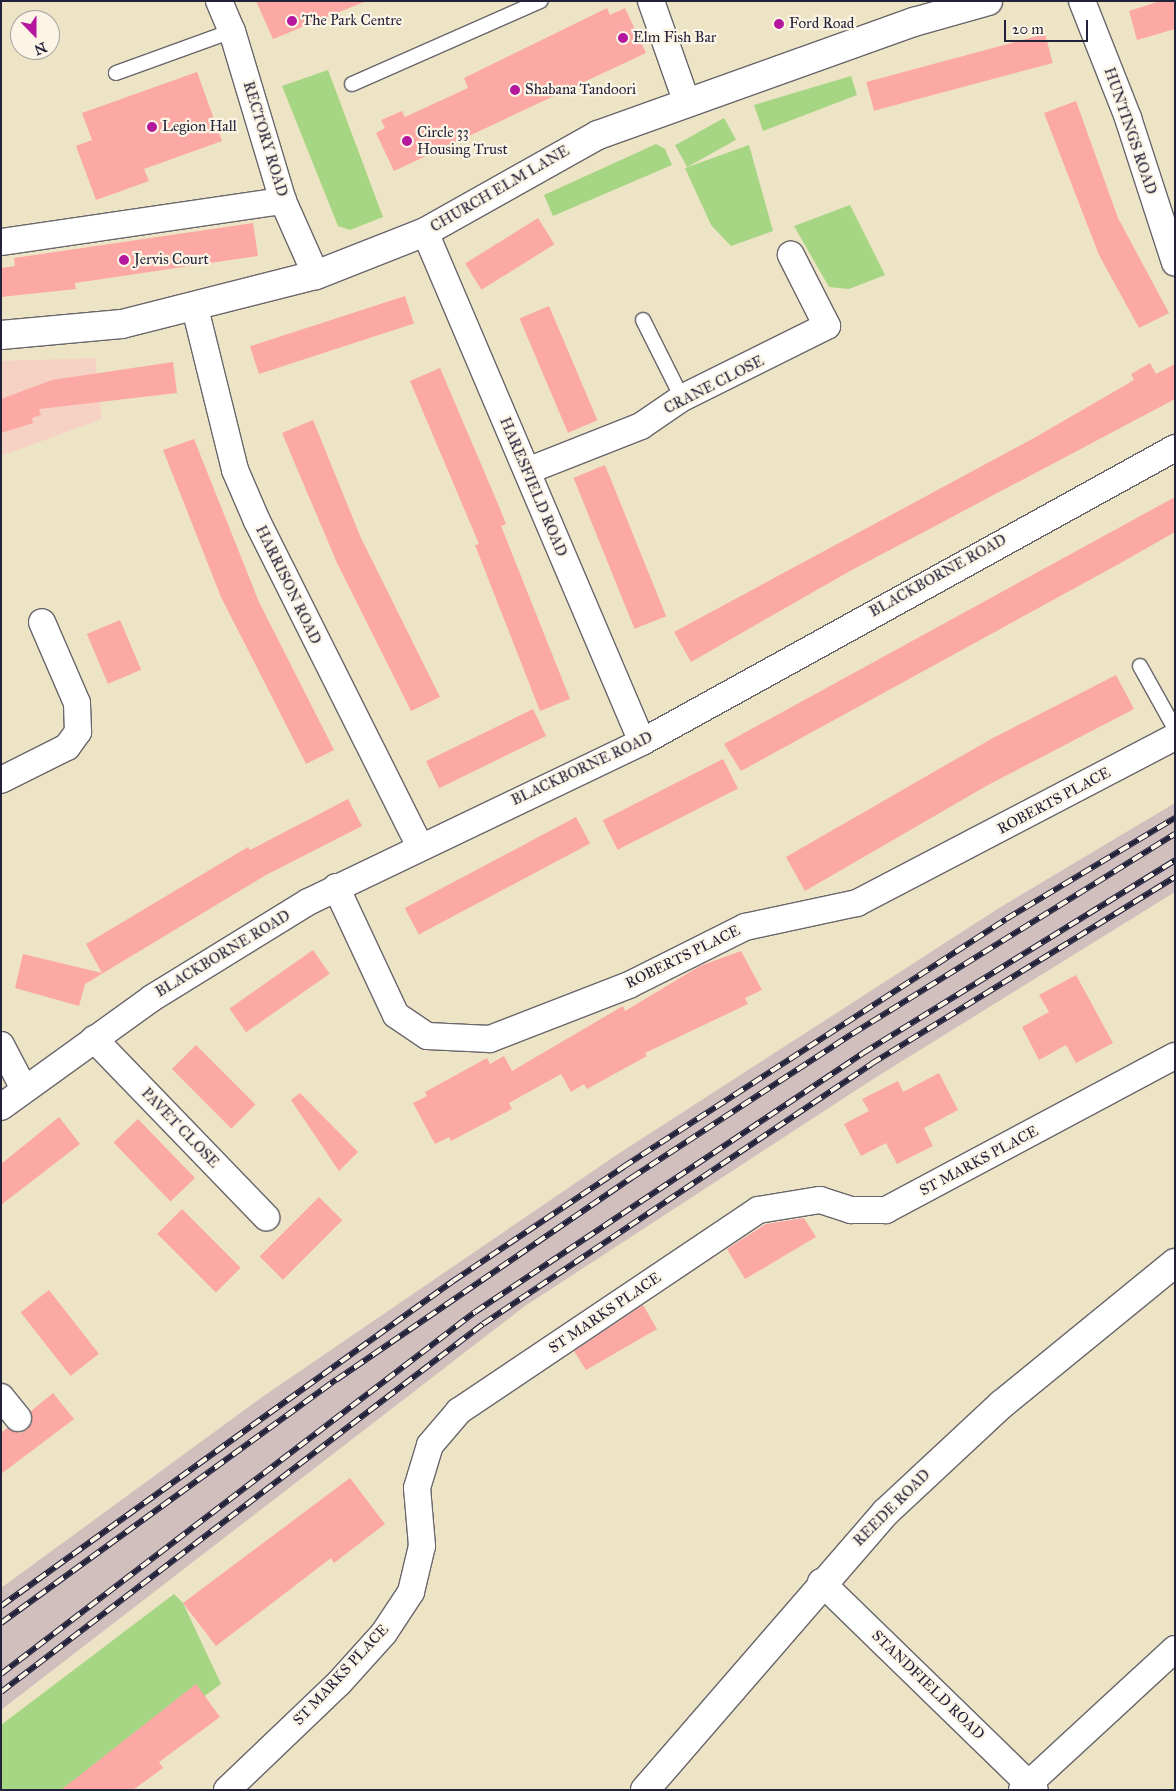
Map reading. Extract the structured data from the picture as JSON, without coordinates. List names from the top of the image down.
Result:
{
  "streets": {
    "street": [
      "HUNTINGS ROAD",
      "RECTORY ROAD",
      "CHURCH ELM LANE",
      "CRANE CLOSE",
      "HARESFIELD ROAD",
      "BLACKBORNE ROAD",
      "HARRISON ROAD",
      "ROBERTS PLACE",
      "PAVET CLOSE",
      "ST MARKS PLACE",
      "REEDE ROAD",
      "STANDFIELD ROAD"
    ]
  },
  "crossings": [
    ["RECTORY ROAD", "CHURCH ELM LANE"],
    ["CHURCH ELM LANE", "HARESFIELD ROAD"],
    ["CHURCH ELM LANE", "HARRISON ROAD"],
    ["CRANE CLOSE", "HARESFIELD ROAD"],
    ["HARESFIELD ROAD", "BLACKBORNE ROAD"],
    ["BLACKBORNE ROAD", "HARRISON ROAD"],
    ["BLACKBORNE ROAD", "ROBERTS PLACE"],
    ["BLACKBORNE ROAD", "PAVET CLOSE"],
    ["REEDE ROAD", "STANDFIELD ROAD"]
  ],
  "places": [
    "The Park Centre",
    "Ford Road",
    "Elm Fish Bar",
    "Shabana Tandoori",
    "Legion Hall",
    "Circle 33 Housing Trust",
    "Jervis Court"
  ],
  "scale_bar": "20 m",
  "north": "bottom"
}
